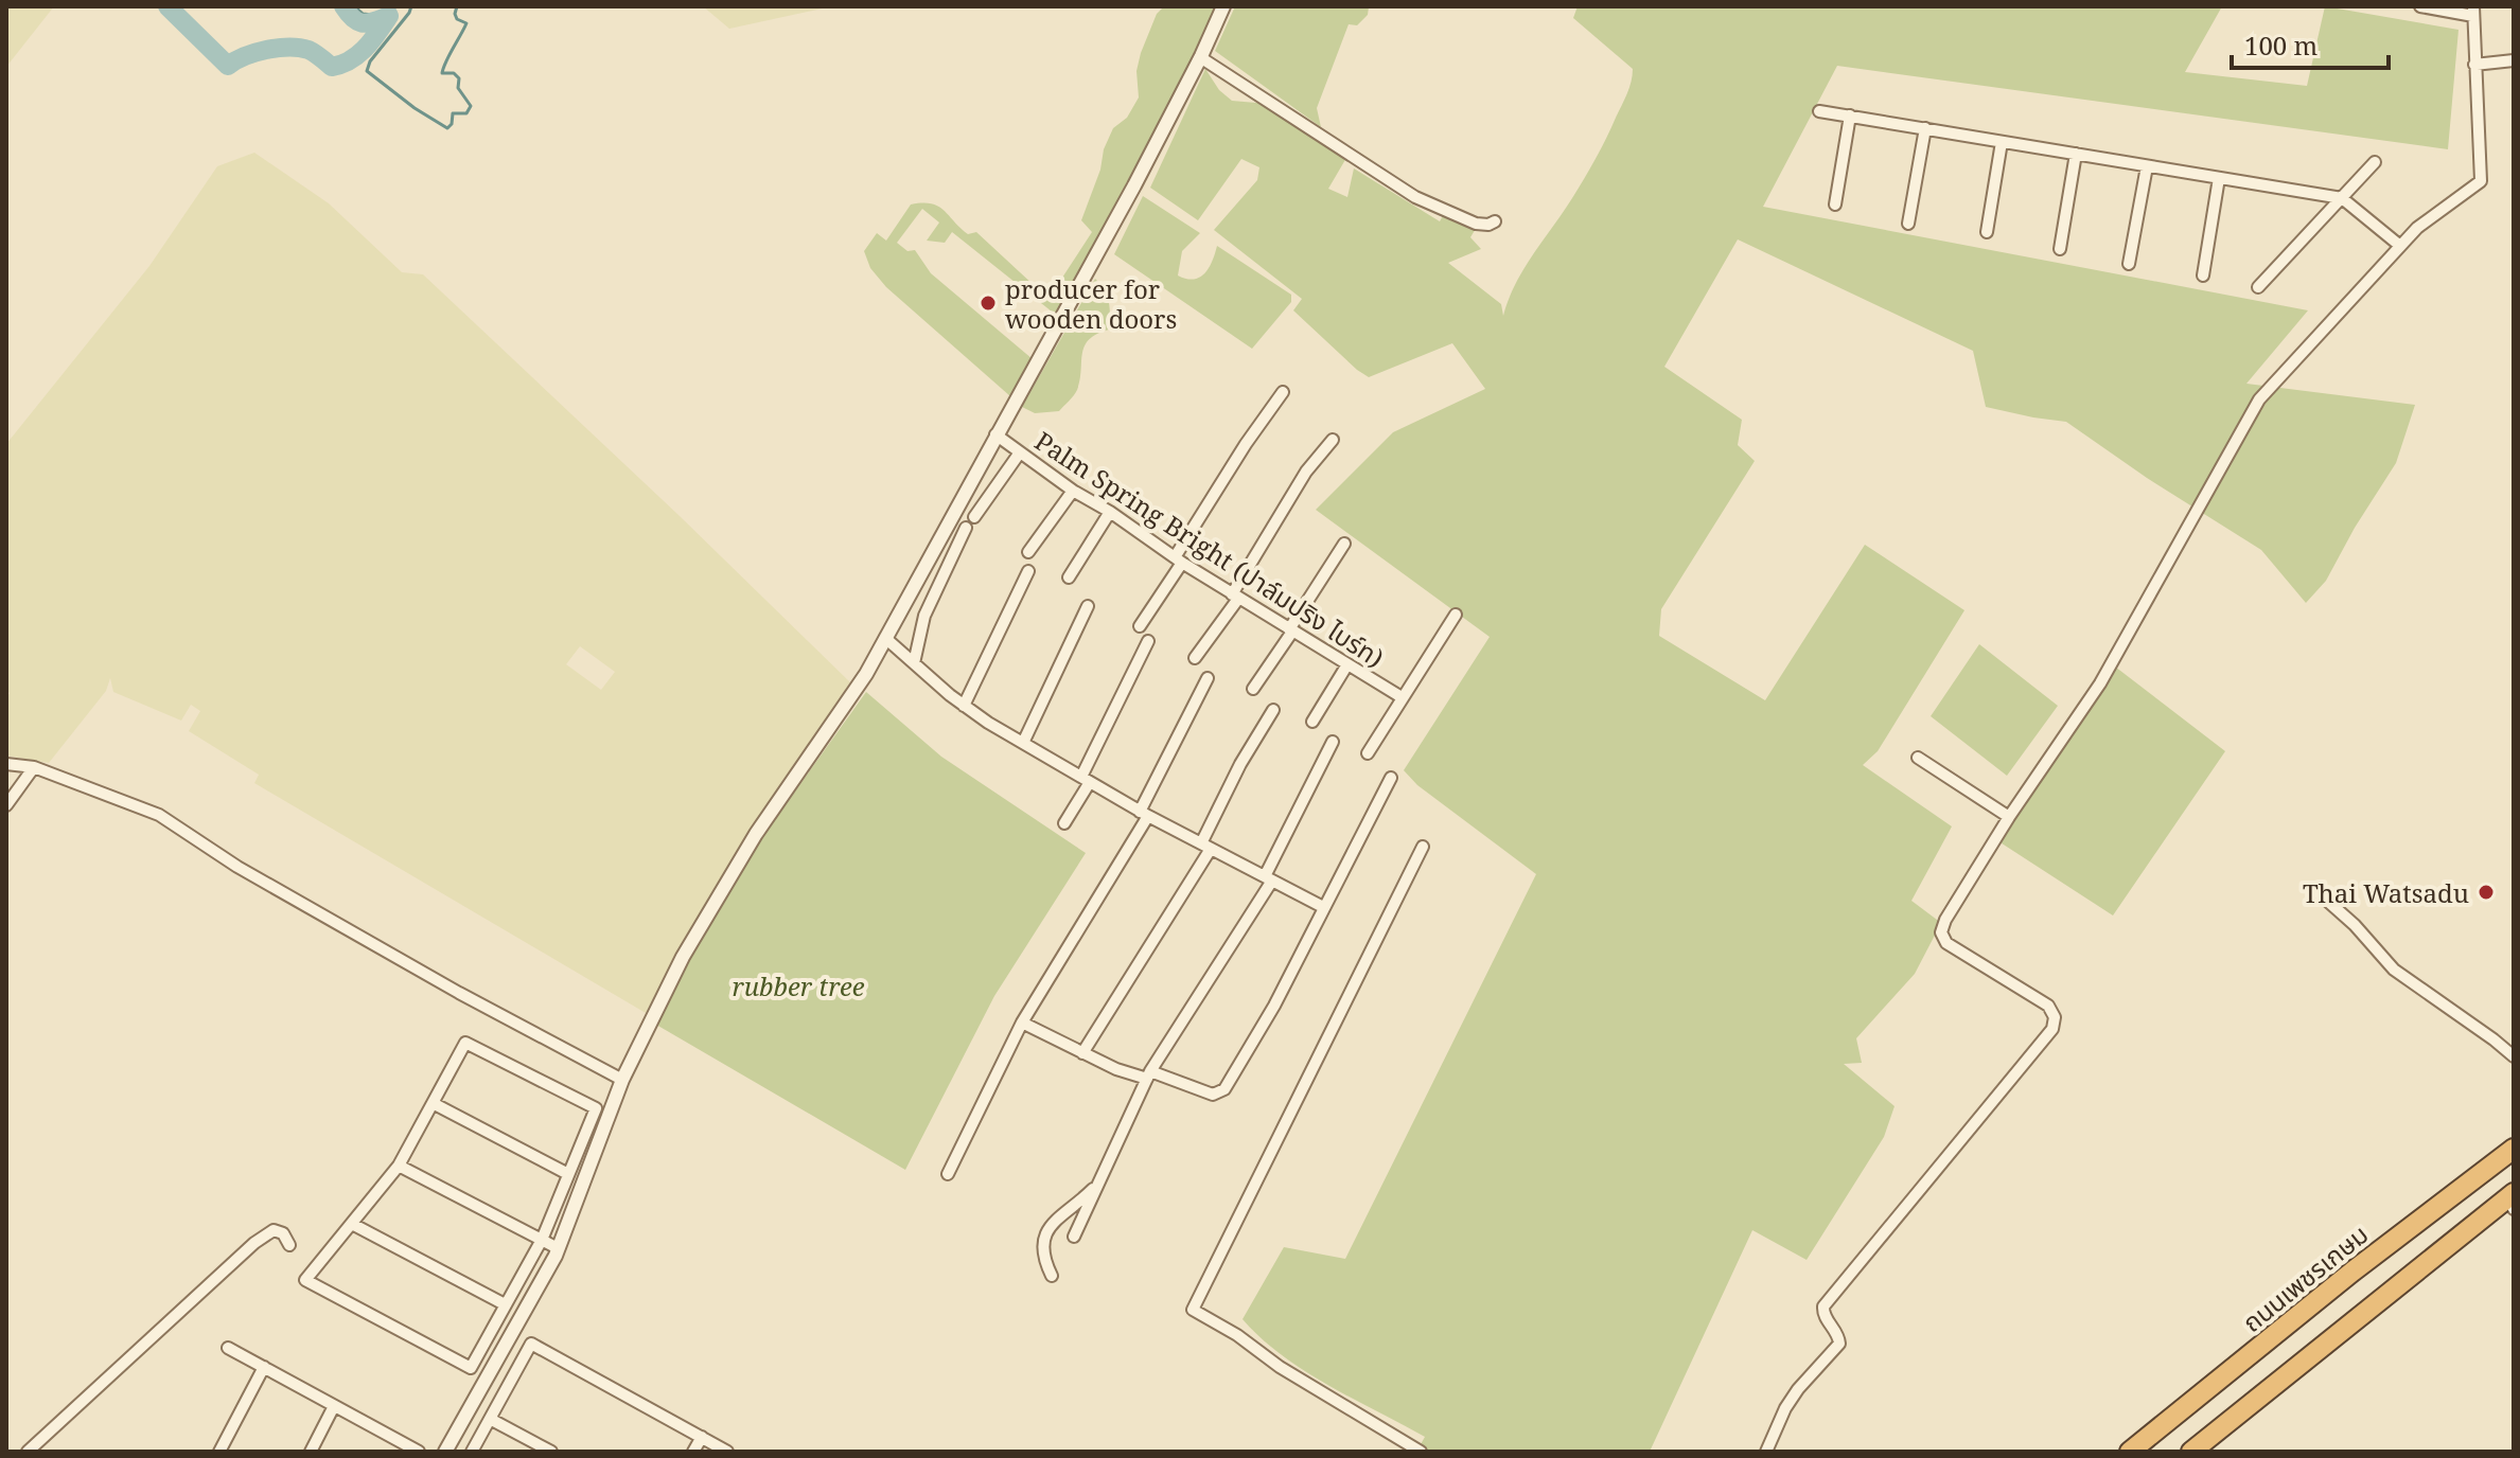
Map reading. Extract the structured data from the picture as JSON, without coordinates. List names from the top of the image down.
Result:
{
  "streets": {
    "highway": ["ถนนเพชรเกษม"],
    "street": ["Palm Spring Bright (ปาล์มปริง ไบร์ท)"]
  },
  "parks": ["rubber tree"],
  "places": ["producer for wooden doors", "Thai Watsadu"],
  "scale_bar": "100 m"
}
